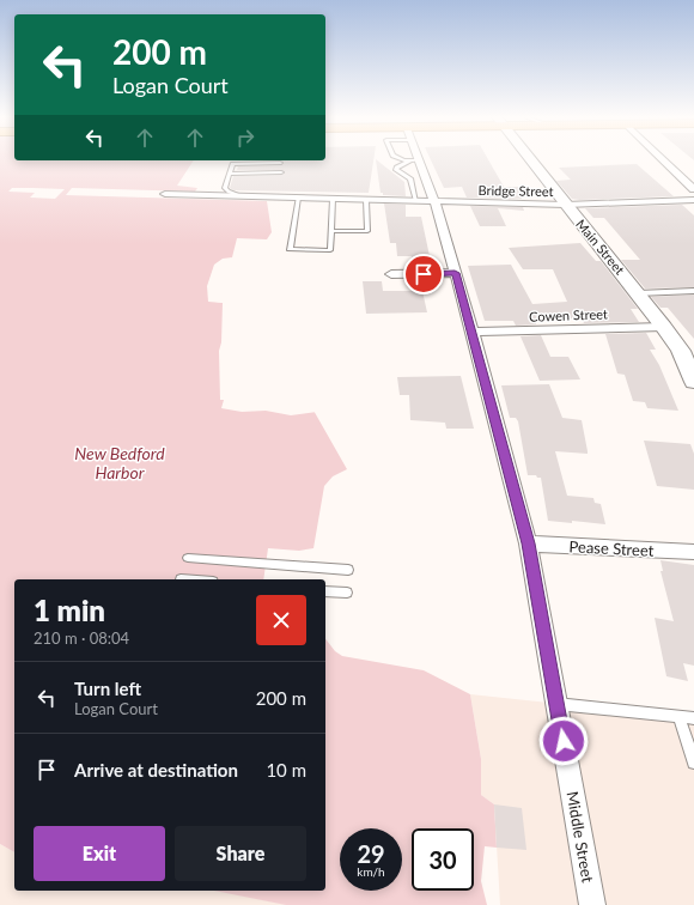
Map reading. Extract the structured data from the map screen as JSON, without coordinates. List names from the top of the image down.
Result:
{
  "streets": {
    "main road": ["Main Street"],
    "street": [
      "Bridge Street",
      "Cowen Street",
      "Pease Street",
      "Middle Street"
    ]
  },
  "crossings": [
    ["Bridge Street", "Main Street"],
    ["Bridge Street", "Middle Street"],
    ["Main Street", "Cowen Street"],
    ["Cowen Street", "Middle Street"],
    ["Pease Street", "Middle Street"]
  ],
  "water": ["New Bedford Harbor"],
  "page": {
    "turn": ["200 m", "Logan Court"],
    "heading": ["1 min", "210 m · 08:04"],
    "list": [
      {
        "name": "Turn left",
        "note": "Logan Court",
        "value": "200 m"
      },
      {
        "name": "Arrive at destination",
        "value": "10 m"
      }
    ],
    "buttons": ["Exit", "Share"],
    "speed": "29 km/h",
    "limit": "30"
  }
}
